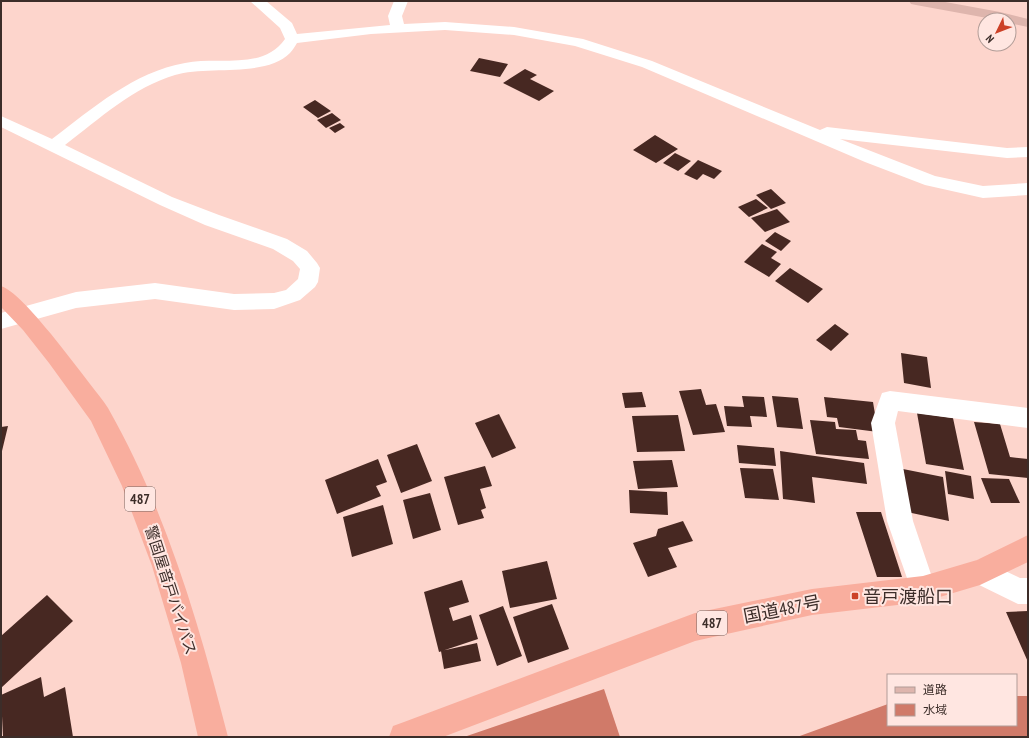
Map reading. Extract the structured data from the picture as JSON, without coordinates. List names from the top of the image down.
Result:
{
  "streets": {
    "highway": ["487", "警固屋音戸バイパス", "国道487号"]
  },
  "places": {
    "transit": ["音戸渡船口"]
  },
  "legend": ["道路", "水域"],
  "north": "bottom left"
}
